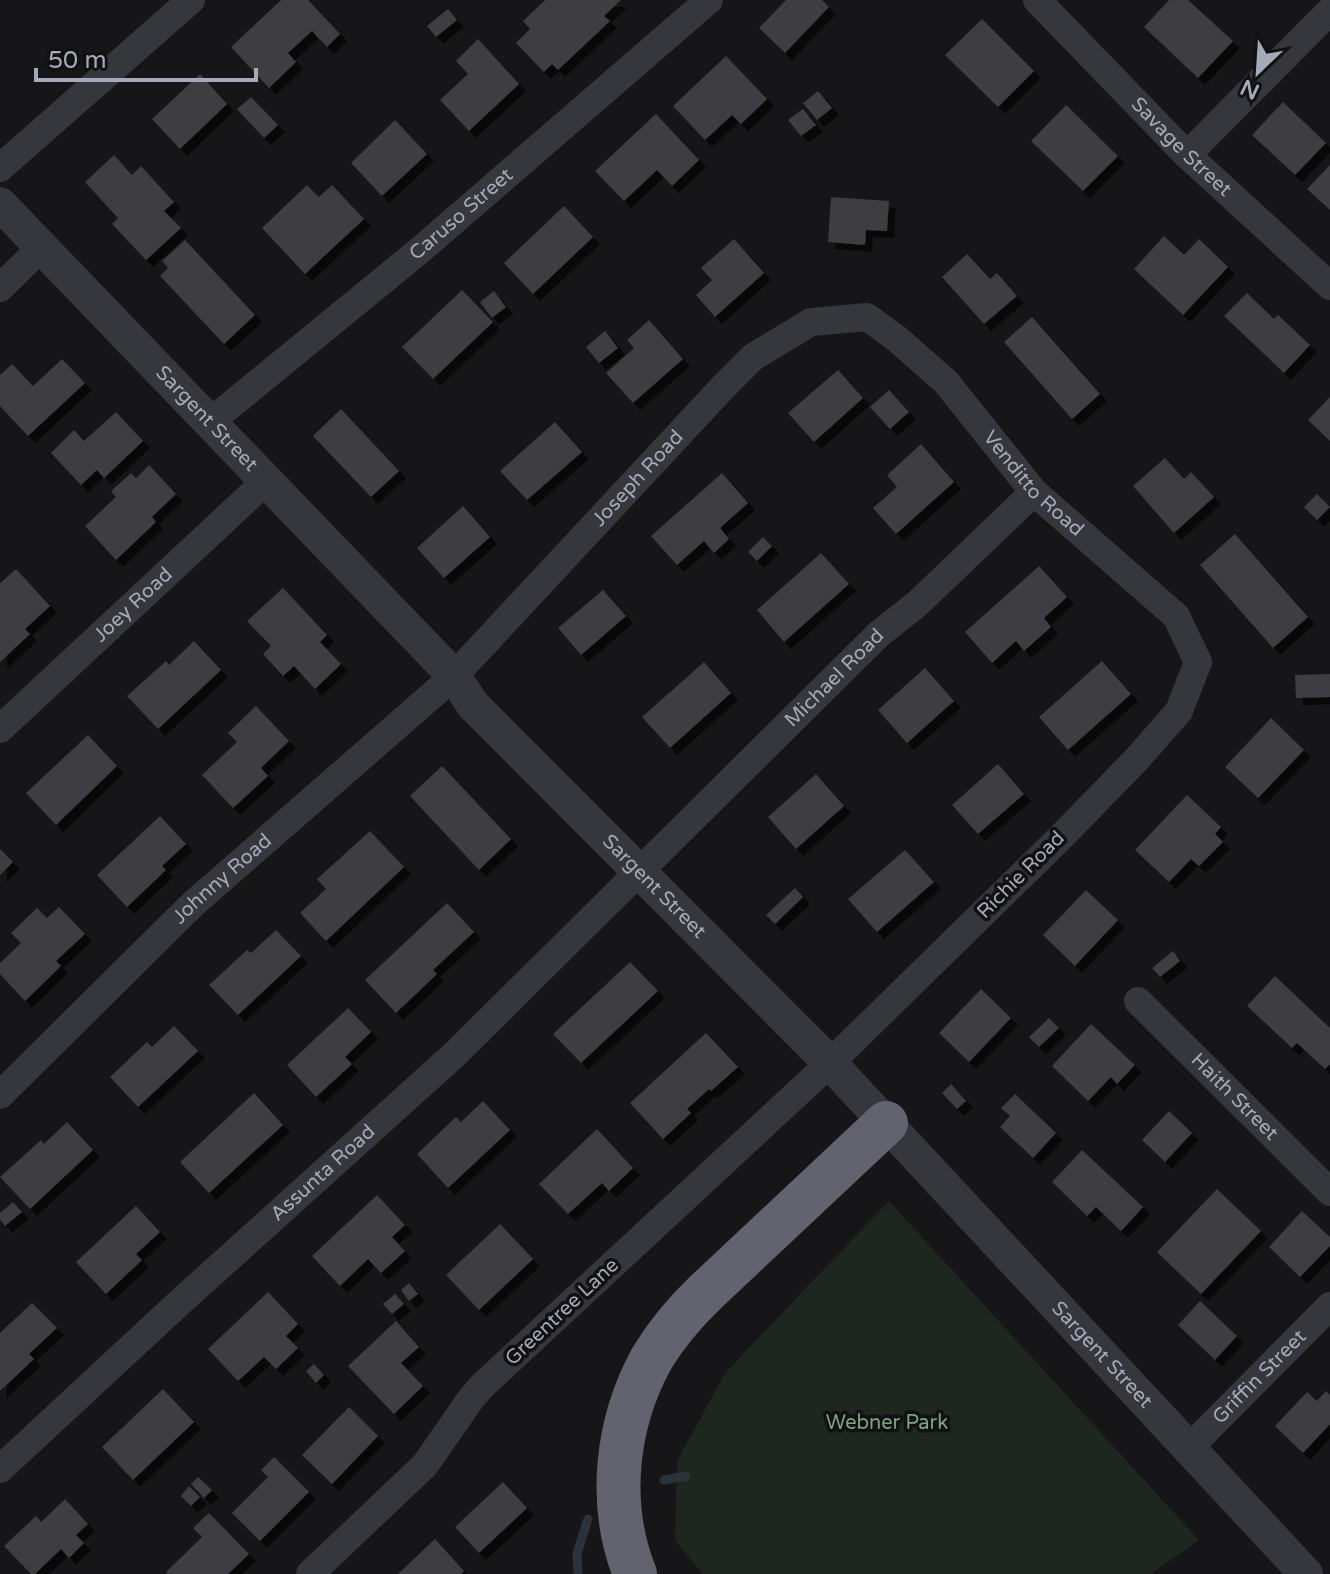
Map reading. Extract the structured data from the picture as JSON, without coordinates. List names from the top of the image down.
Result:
{
  "streets": {
    "street": [
      "Savage Street",
      "Caruso Street",
      "Sargent Street",
      "Joseph Road",
      "Venditto Road",
      "Joey Road",
      "Michael Road",
      "Richie Road",
      "Johnny Road",
      "Haith Street",
      "Assunta Road",
      "Greentree Lane",
      "Griffin Street"
    ]
  },
  "crossings": [
    ["Caruso Street", "Sargent Street"],
    ["Sargent Street", "Joseph Road"],
    ["Sargent Street", "Joey Road"],
    ["Sargent Street", "Michael Road"],
    ["Sargent Street", "Richie Road"],
    ["Sargent Street", "Johnny Road"],
    ["Sargent Street", "Assunta Road"],
    ["Sargent Street", "Greentree Lane"],
    ["Sargent Street", "Griffin Street"],
    ["Joseph Road", "Venditto Road"],
    ["Joseph Road", "Johnny Road"],
    ["Venditto Road", "Michael Road"],
    ["Venditto Road", "Richie Road"],
    ["Michael Road", "Assunta Road"],
    ["Richie Road", "Greentree Lane"]
  ],
  "parks": ["Webner Park"],
  "scale_bar": "50 m",
  "north": "bottom left"
}
